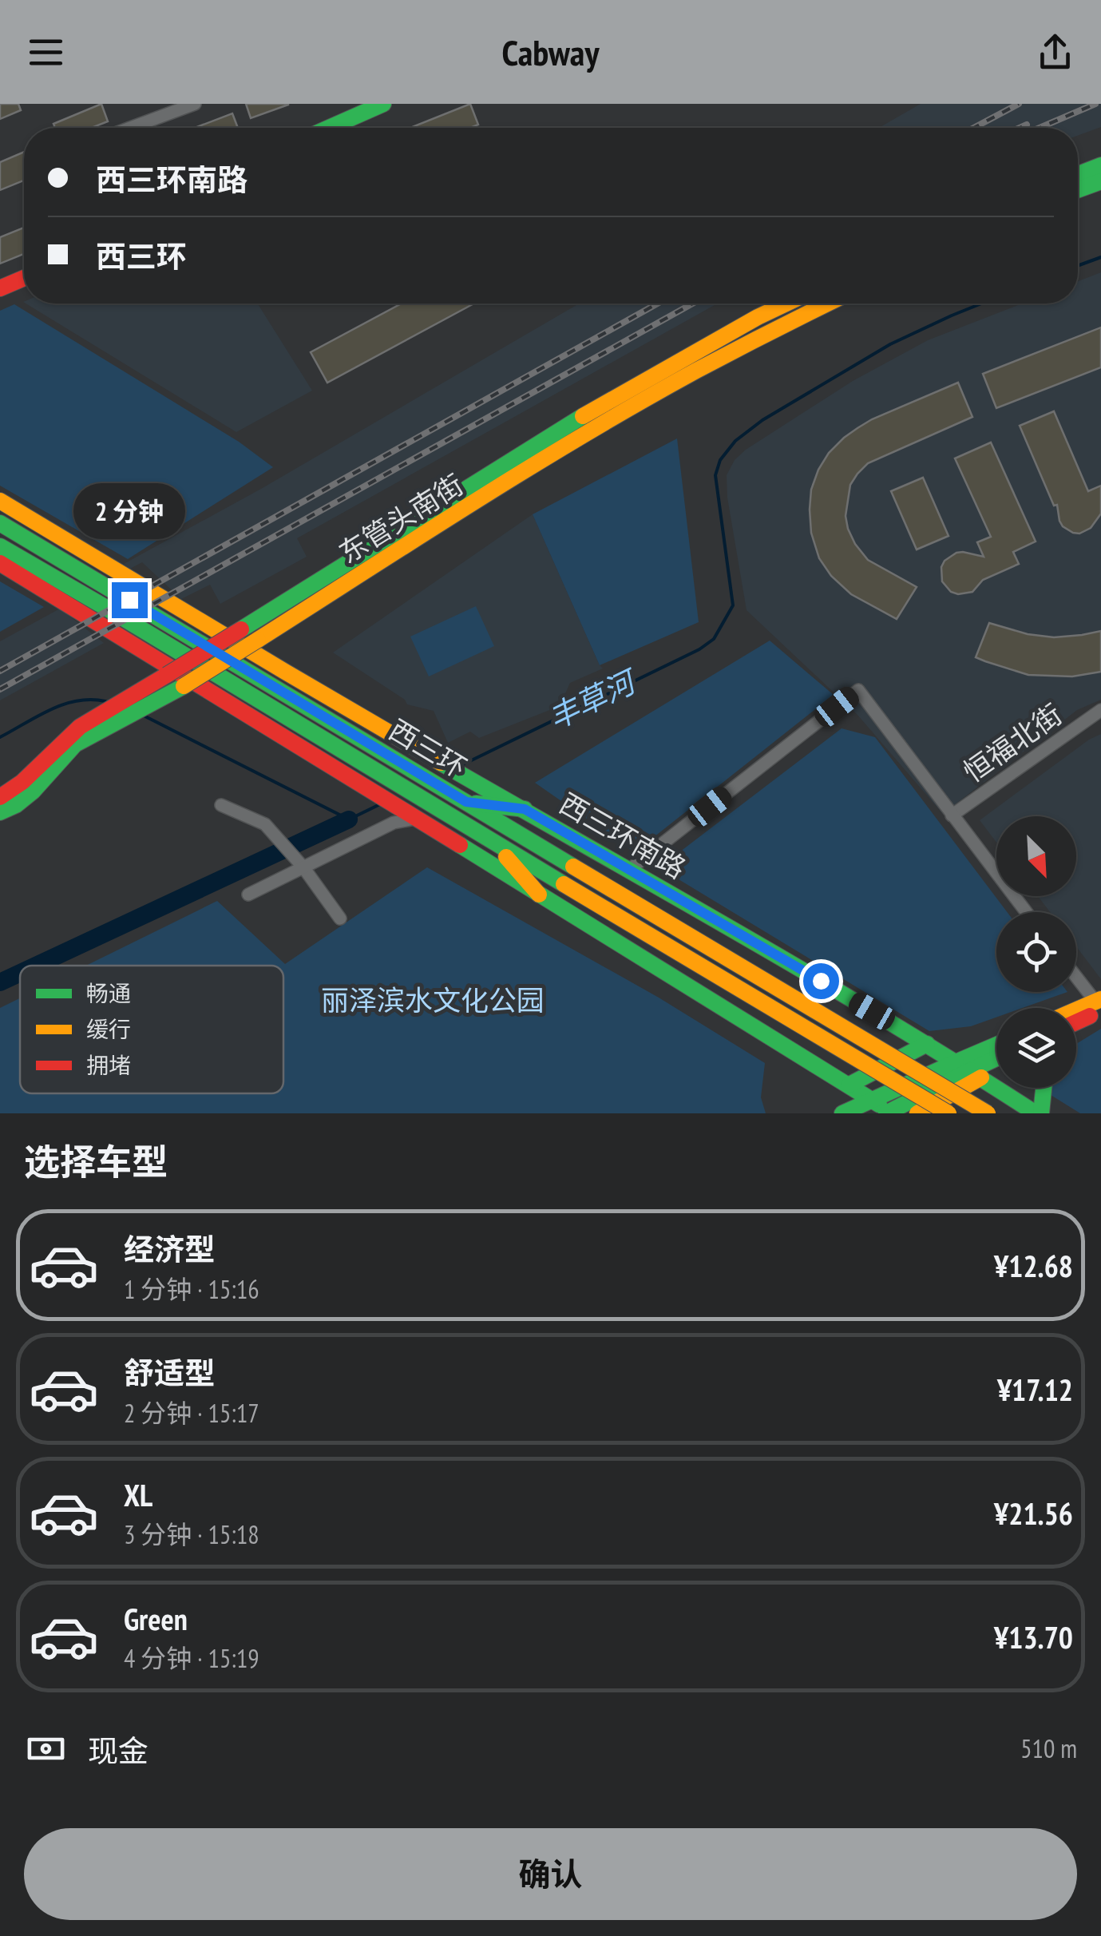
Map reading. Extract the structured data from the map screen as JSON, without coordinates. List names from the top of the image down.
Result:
{
  "streets": {
    "main road": ["东管头南街", "西三环", "西三环南路"],
    "street": ["恒福北街"]
  },
  "water": ["丰草河"],
  "parks": ["丽泽滨水文化公园"],
  "legend": ["畅通", "缓行", "拥堵"],
  "north": "bottom right",
  "page": {
    "header": "Cabway",
    "banner": ["西三环南路", "西三环"],
    "bubble": "2 分钟",
    "heading": "选择车型",
    "list": [
      {
        "name": "经济型",
        "note": "1 分钟 · 15:16",
        "value": "¥12.68"
      },
      {
        "name": "舒适型",
        "note": "2 分钟 · 15:17",
        "value": "¥17.12"
      },
      {
        "name": "XL",
        "note": "3 分钟 · 15:18",
        "value": "¥21.56"
      },
      {
        "name": "Green",
        "note": "4 分钟 · 15:19",
        "value": "¥13.70"
      }
    ],
    "pay": ["现金", "510 m"],
    "buttons": "确认"
  }
}
